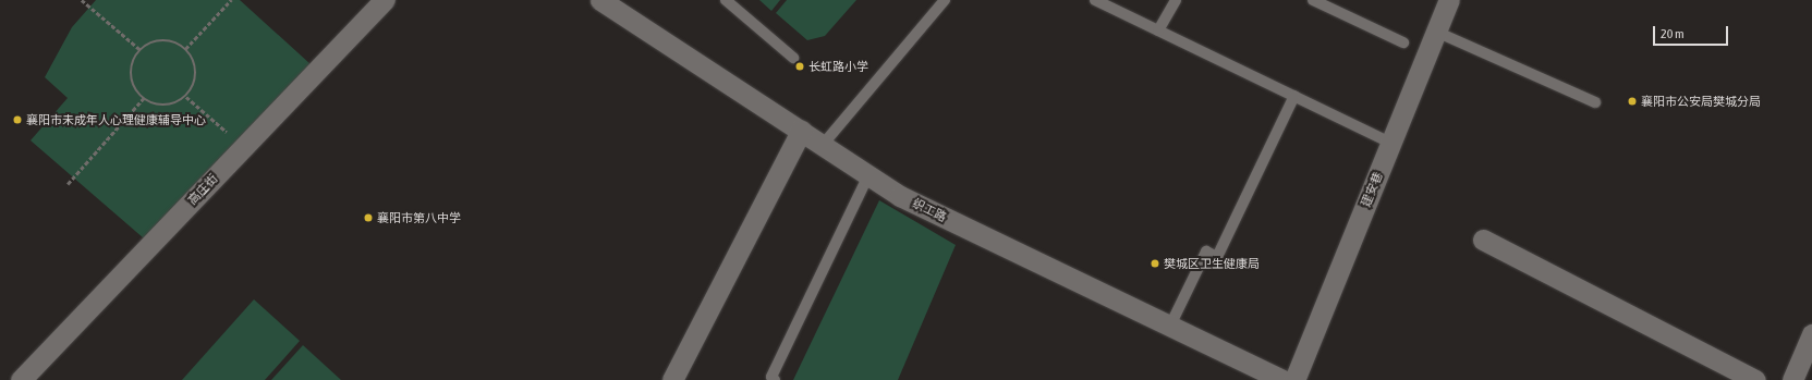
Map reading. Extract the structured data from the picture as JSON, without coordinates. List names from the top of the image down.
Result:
{
  "streets": {
    "street": ["高庄街", "建安巷", "织工路"]
  },
  "places": [
    "长虹路小学",
    "襄阳市公安局樊城分局",
    "襄阳市未成年人心理健康辅导中心",
    "襄阳市第八中学",
    "樊城区卫生健康局"
  ],
  "scale_bar": "20 m"
}
